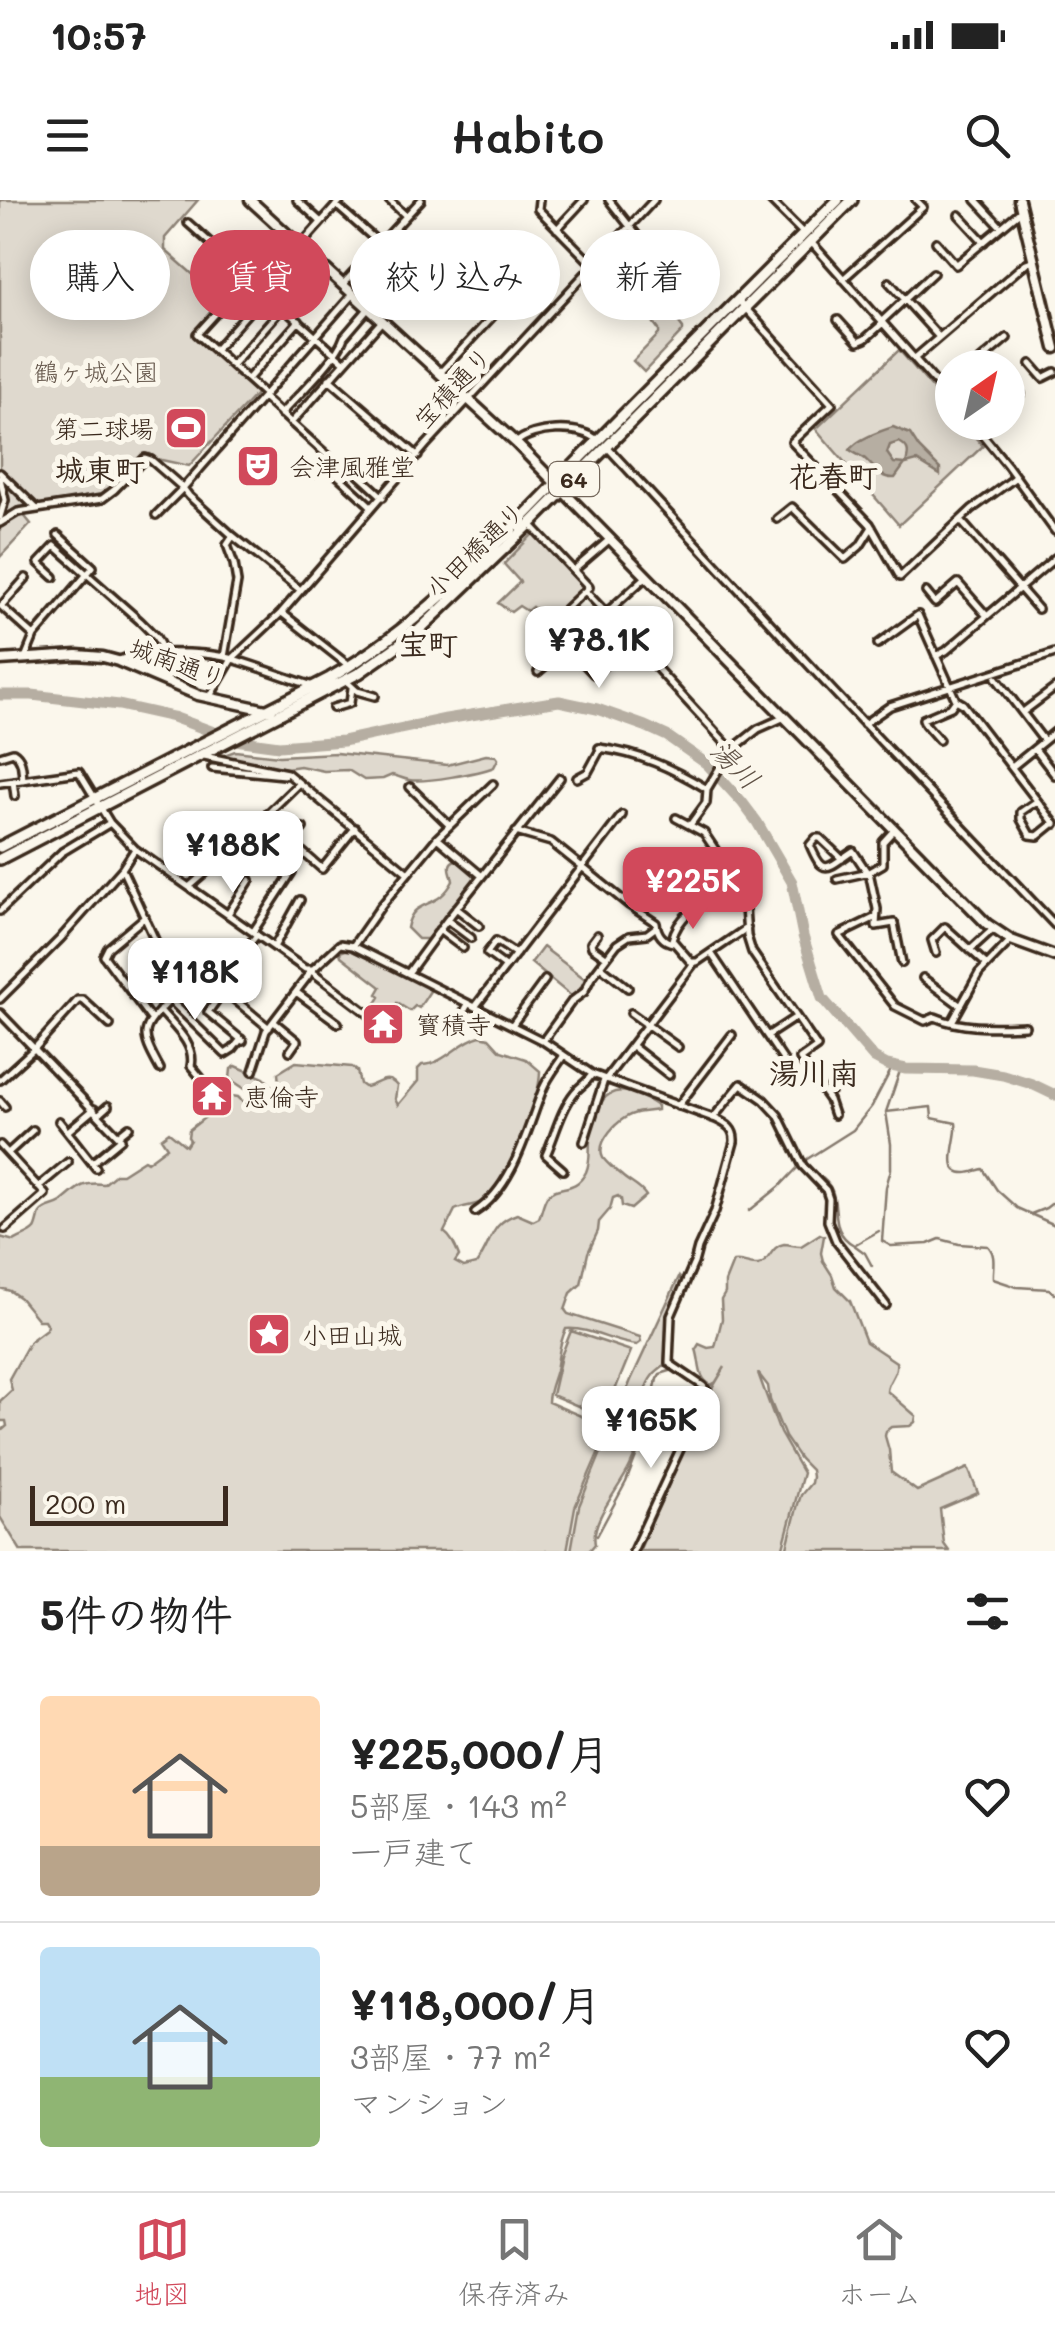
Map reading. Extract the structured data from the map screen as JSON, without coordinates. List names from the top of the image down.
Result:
{
  "streets": {
    "main road": ["64", "小田橋通り"],
    "street": ["宝積通り", "城南通り"]
  },
  "crossings": [
    ["宝積通り", "城南通り"],
    ["小田橋通り", "城南通り"]
  ],
  "districts": [
    "城東町",
    "花春町",
    "宝町",
    "湯川南"
  ],
  "water": ["湯川"],
  "parks": ["鶴ヶ城公園"],
  "places": {
    "sports": ["第二球場"],
    "theatre": ["会津風雅堂"],
    "temple": ["寳積寺", "恵倫寺"],
    "place": ["小田山城"]
  },
  "scale_bar": "200 m",
  "north": "top right",
  "page": {
    "status": "10:57",
    "header": "Habito",
    "chip": [
      "購入",
      "賃貸",
      "絞り込み",
      "新着"
    ],
    "price": [
      "¥78.1K",
      "¥188K",
      "¥225K",
      "¥118K",
      "¥165K"
    ],
    "scale": "200 m",
    "heading": "5件の物件",
    "list": [
      {
        "name": "¥225,000/月",
        "note": "5部屋 · 143 m² · 一戸建て"
      },
      {
        "name": "¥118,000/月",
        "note": "3部屋 · 77 m² · マンション"
      }
    ],
    "tabs": ["地図", "保存済み", "ホーム"]
  }
}
